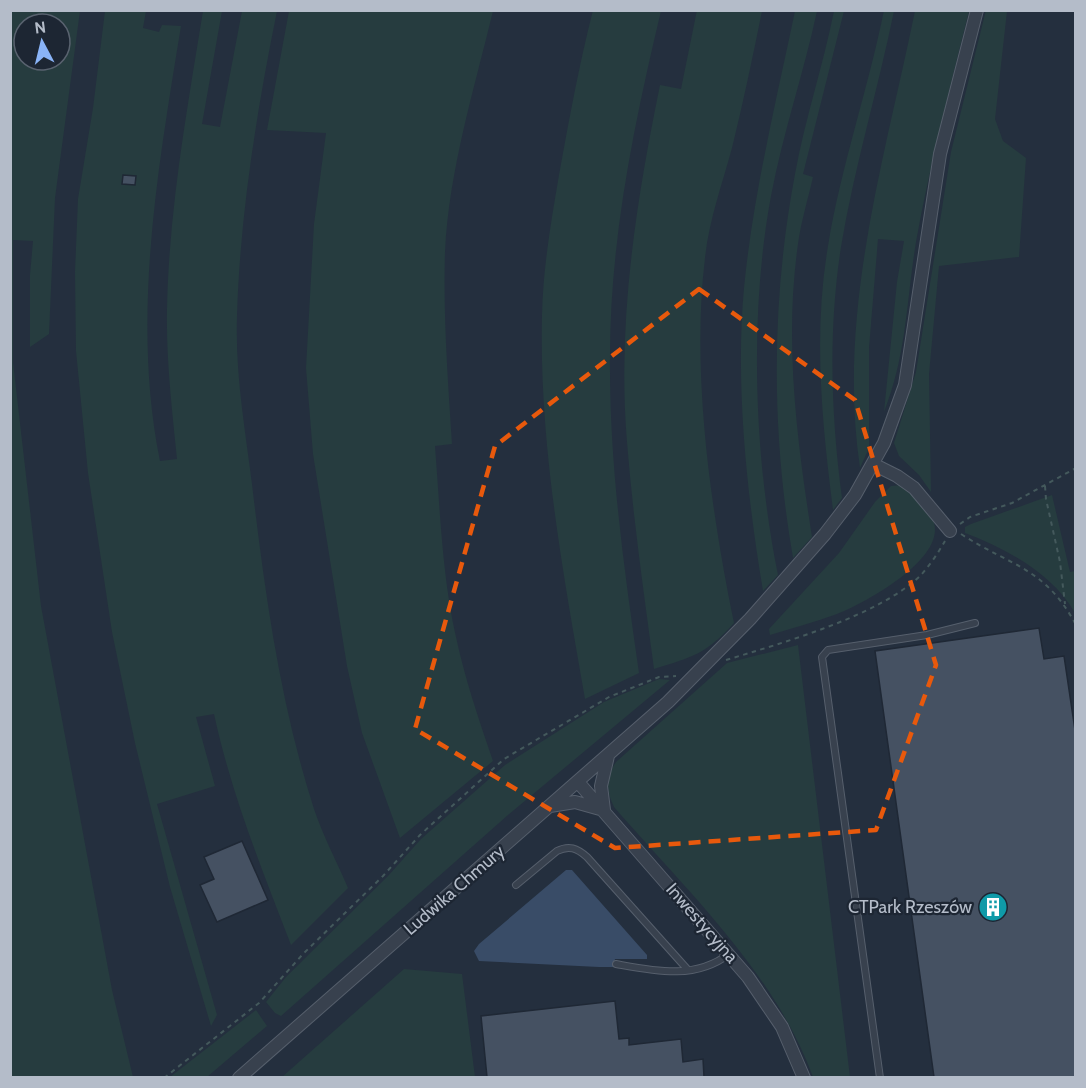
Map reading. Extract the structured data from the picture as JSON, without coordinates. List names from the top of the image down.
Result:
{
  "streets": {
    "street": ["Ludwika Chmury", "Inwestycyjna"]
  },
  "crossings": [
    ["Ludwika Chmury", "Inwestycyjna"]
  ],
  "places": {
    "building": ["CTPark Rzeszów"]
  },
  "north": "top"
}
